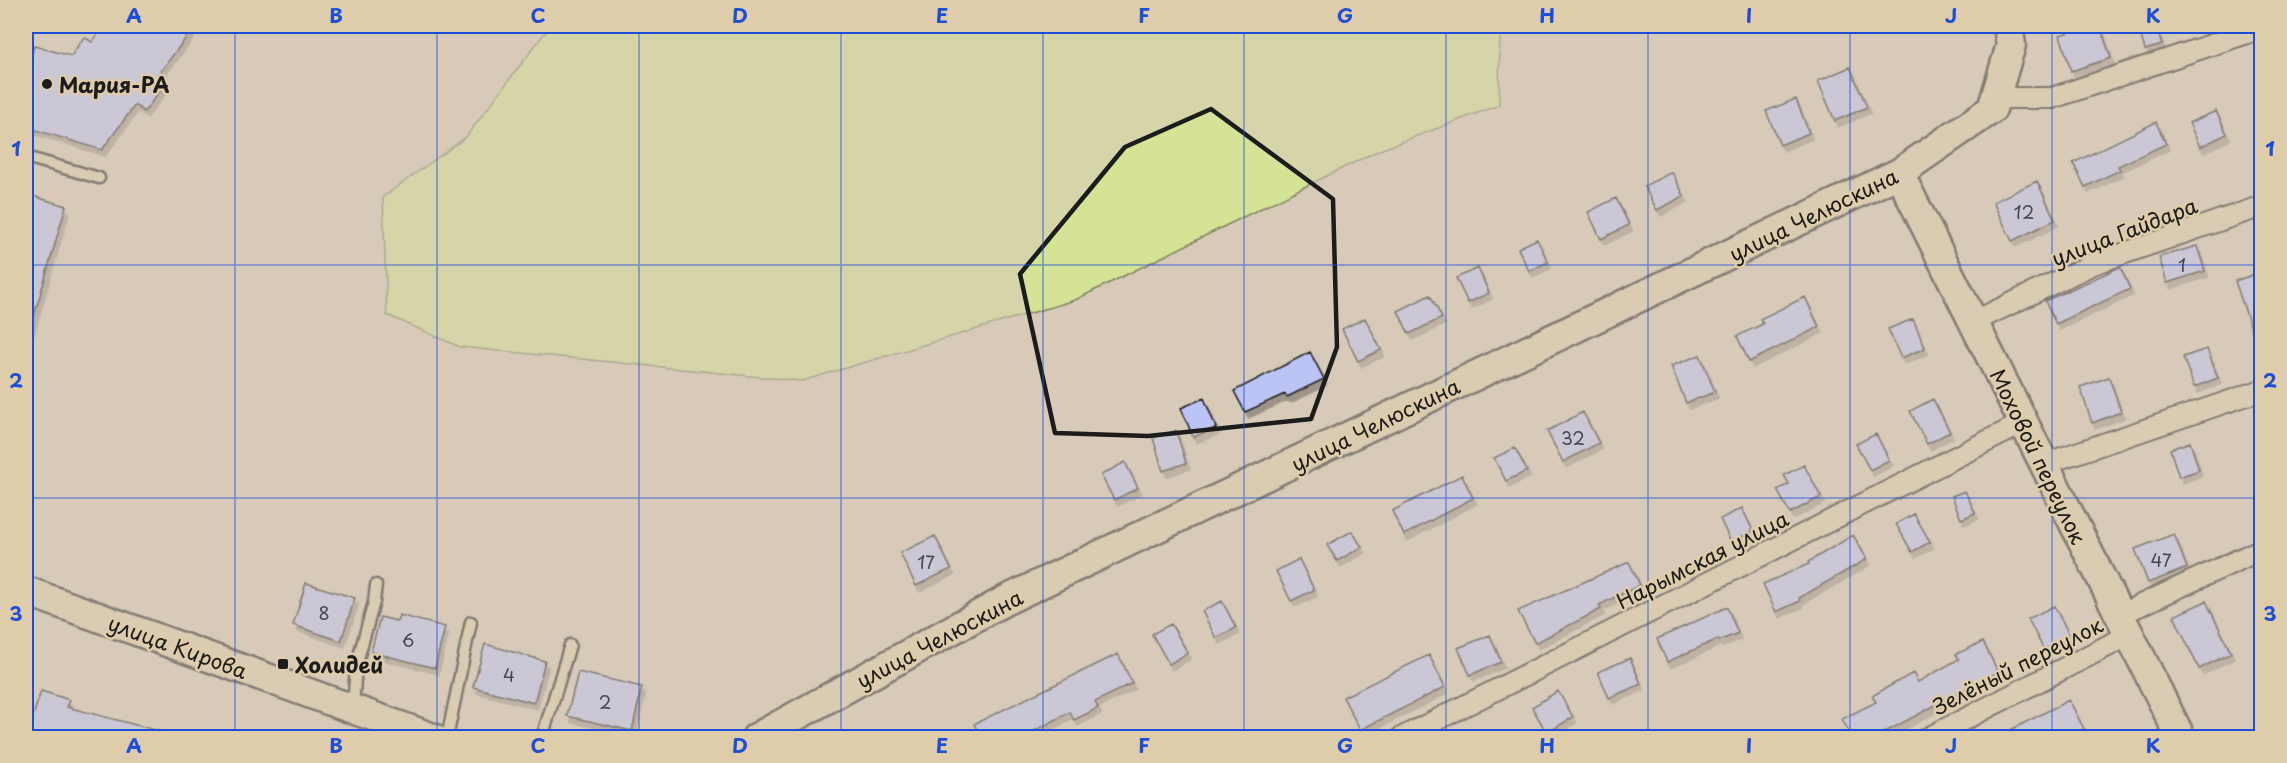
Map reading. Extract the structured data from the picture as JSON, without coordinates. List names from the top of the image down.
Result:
{
  "streets": {
    "street": [
      "улица Челюскина",
      "улица Гайдара",
      "Моховой переулок",
      "Нарымская улица",
      "улица Кирова",
      "Зелёный переулок"
    ]
  },
  "crossings": [
    ["улица Челюскина", "Моховой переулок"],
    ["улица Гайдара", "Моховой переулок"],
    ["Моховой переулок", "Нарымская улица"],
    ["Моховой переулок", "Зелёный переулок"]
  ],
  "places": {
    "other": ["Мария-РА"],
    "transit": ["Холидей"]
  },
  "house_numbers": [
    "12",
    "1",
    "32",
    "47",
    "17",
    "8",
    "6",
    "4",
    "2"
  ],
  "grid": {
    "columns": [
      "A",
      "B",
      "C",
      "D",
      "E",
      "F",
      "G",
      "H",
      "I",
      "J",
      "K"
    ],
    "rows": ["1", "2", "3"]
  }
}
